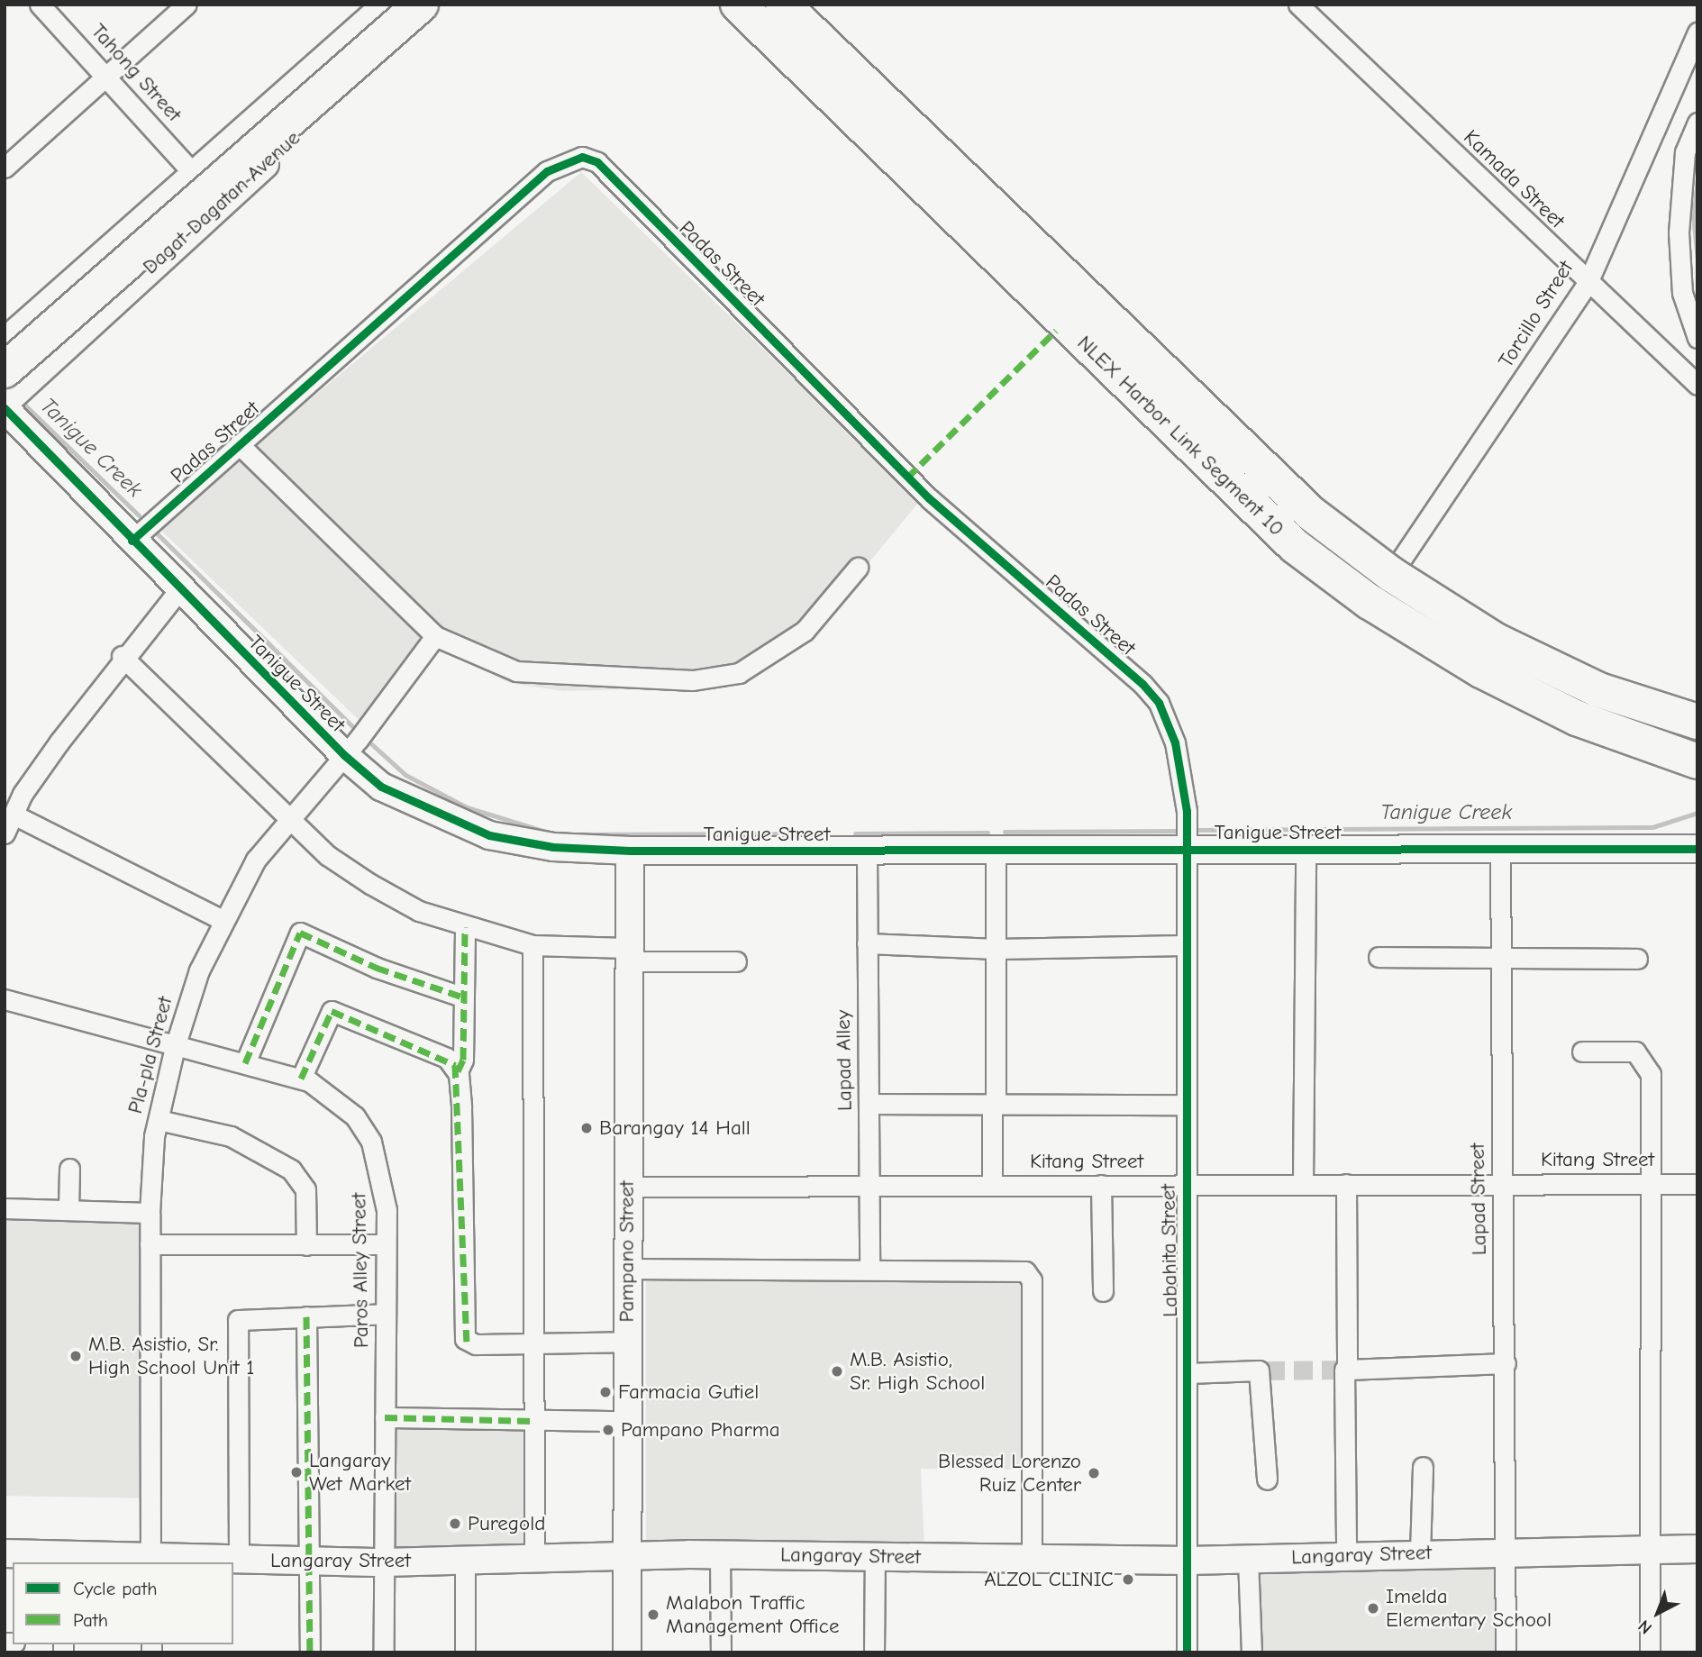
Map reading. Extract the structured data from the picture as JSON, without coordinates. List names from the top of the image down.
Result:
{
  "streets": {
    "highway": ["NLEX Harbor Link Segment 10"],
    "street": [
      "Tahong Street",
      "Kamada Street",
      "Dagat-Dagatan Avenue",
      "Padas Street",
      "Torcillo Street",
      "Tanigue Street",
      "Pla-pla Street",
      "Lapad Alley",
      "Kitang Street",
      "Lapad Street",
      "Labahita Street",
      "Pampano Street",
      "Paros Alley Street",
      "Langaray Street"
    ]
  },
  "crossings": [
    ["Tahong Street", "Dagat-Dagatan Avenue"],
    ["Kamada Street", "Torcillo Street"],
    ["Padas Street", "Tanigue Street"],
    ["Padas Street", "Labahita Street"],
    ["Tanigue Street", "Pla-pla Street"],
    ["Tanigue Street", "Lapad Alley"],
    ["Tanigue Street", "Lapad Street"],
    ["Tanigue Street", "Labahita Street"],
    ["Tanigue Street", "Pampano Street"],
    ["Pla-pla Street", "Paros Alley Street"],
    ["Pla-pla Street", "Langaray Street"],
    ["Lapad Alley", "Kitang Street"],
    ["Kitang Street", "Lapad Street"],
    ["Kitang Street", "Labahita Street"],
    ["Kitang Street", "Pampano Street"],
    ["Lapad Street", "Langaray Street"],
    ["Labahita Street", "Langaray Street"],
    ["Pampano Street", "Langaray Street"],
    ["Paros Alley Street", "Langaray Street"]
  ],
  "water": ["Tanigue Creek"],
  "places": [
    "Barangay 14 Hall",
    "M.B. Asistio, Sr. High School Unit 1",
    "M.B. Asistio, Sr. High School",
    "Farmacia Gutiel",
    "Pampano Pharma",
    "Langaray Wet Market",
    "Blessed Lorenzo Ruiz Center",
    "Puregold",
    "ALZOL CLINIC",
    "Imelda Elementary School",
    "Malabon Traffic Management Office"
  ],
  "legend": ["Cycle path", "Path"],
  "north": "bottom left"
}
